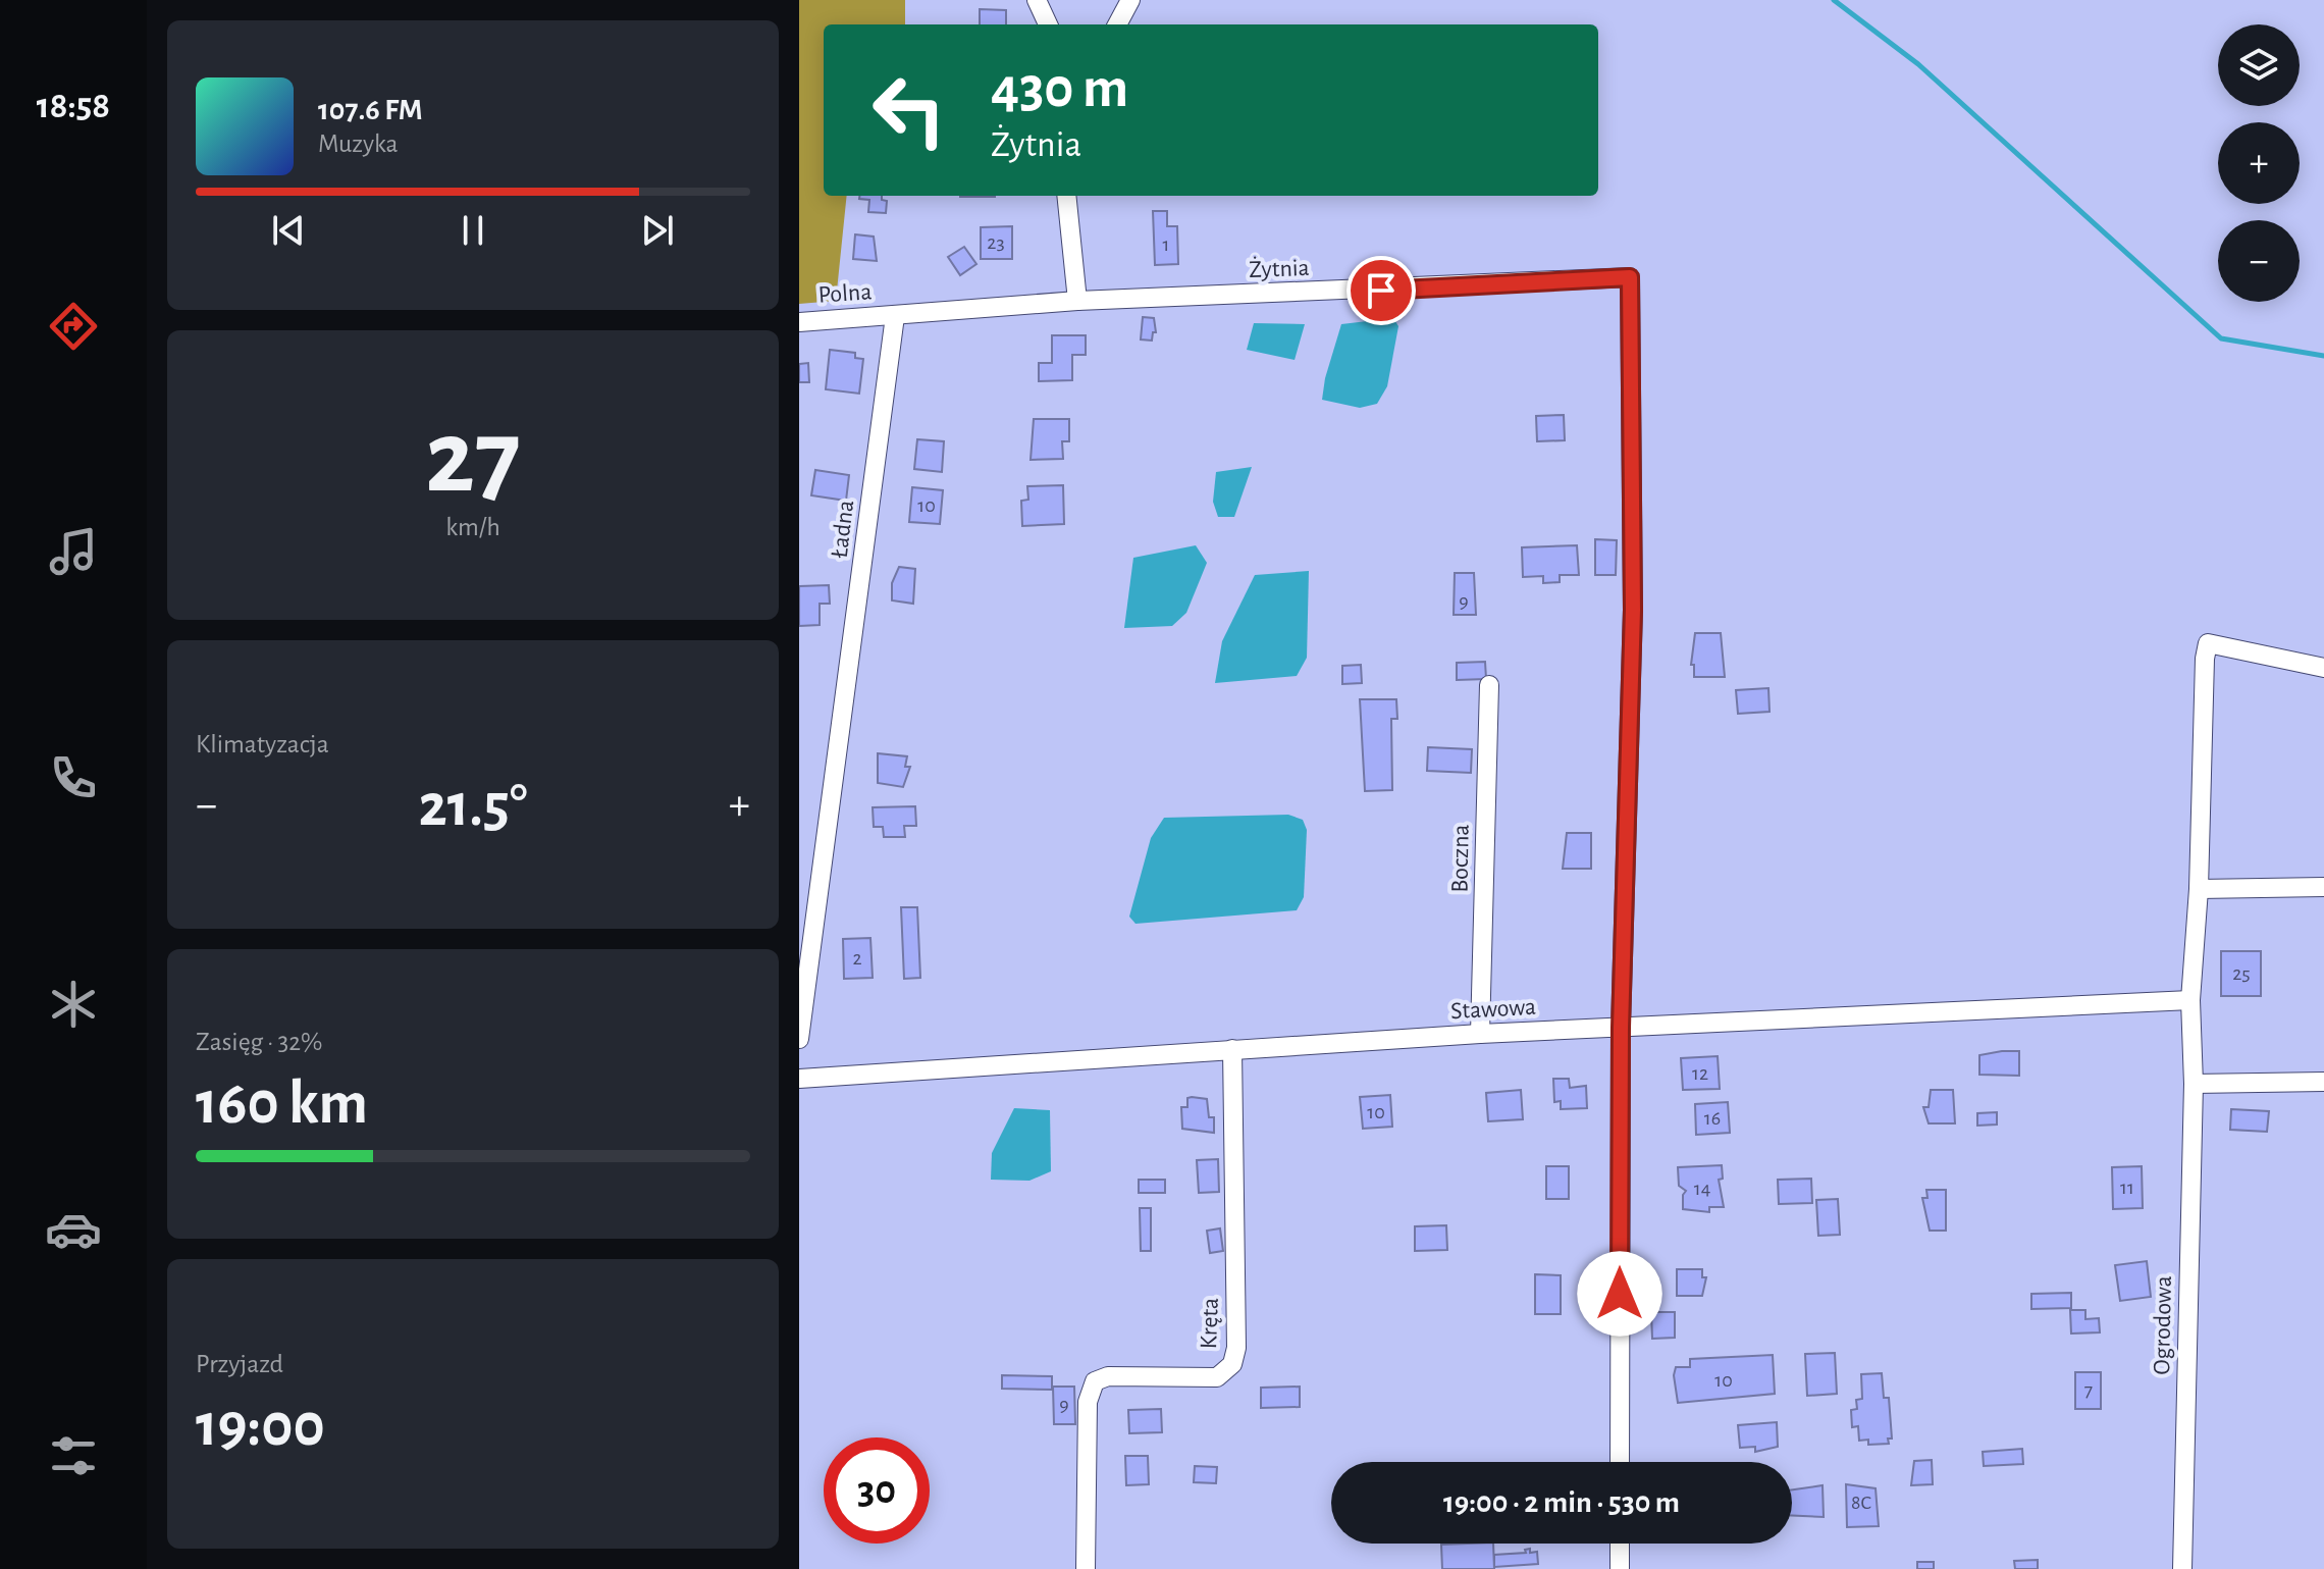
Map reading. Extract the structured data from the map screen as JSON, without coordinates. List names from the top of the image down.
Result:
{
  "streets": {
    "street": [
      "Żytnia",
      "Polna",
      "Ładna",
      "Boczna",
      "Stawowa",
      "Kręta",
      "Ogrodowa"
    ]
  },
  "crossings": [
    ["Żytnia", "Stawowa"],
    ["Polna", "Ładna"],
    ["Boczna", "Stawowa"],
    ["Stawowa", "Kręta"],
    ["Stawowa", "Ogrodowa"]
  ],
  "house_numbers": [
    "23",
    "1",
    "10",
    "9",
    "2",
    "25",
    "12",
    "10",
    "16",
    "11",
    "14",
    "10",
    "7",
    "9",
    "8C"
  ],
  "page": {
    "tabs": "18:58",
    "map_buttons": ["+", "−"],
    "turn": ["430 m", "Żytnia"],
    "song": ["107.6 FM", "Muzyka"],
    "tile": [
      ["27", "km/h"],
      "Klimatyzacja",
      ["Zasięg · 32%", "160 km"],
      ["Przyjazd", "19:00"]
    ],
    "heat": ["−", "21.5°", "+"],
    "limit": "30",
    "trip": "19:00 · 2 min · 530 m"
  }
}
